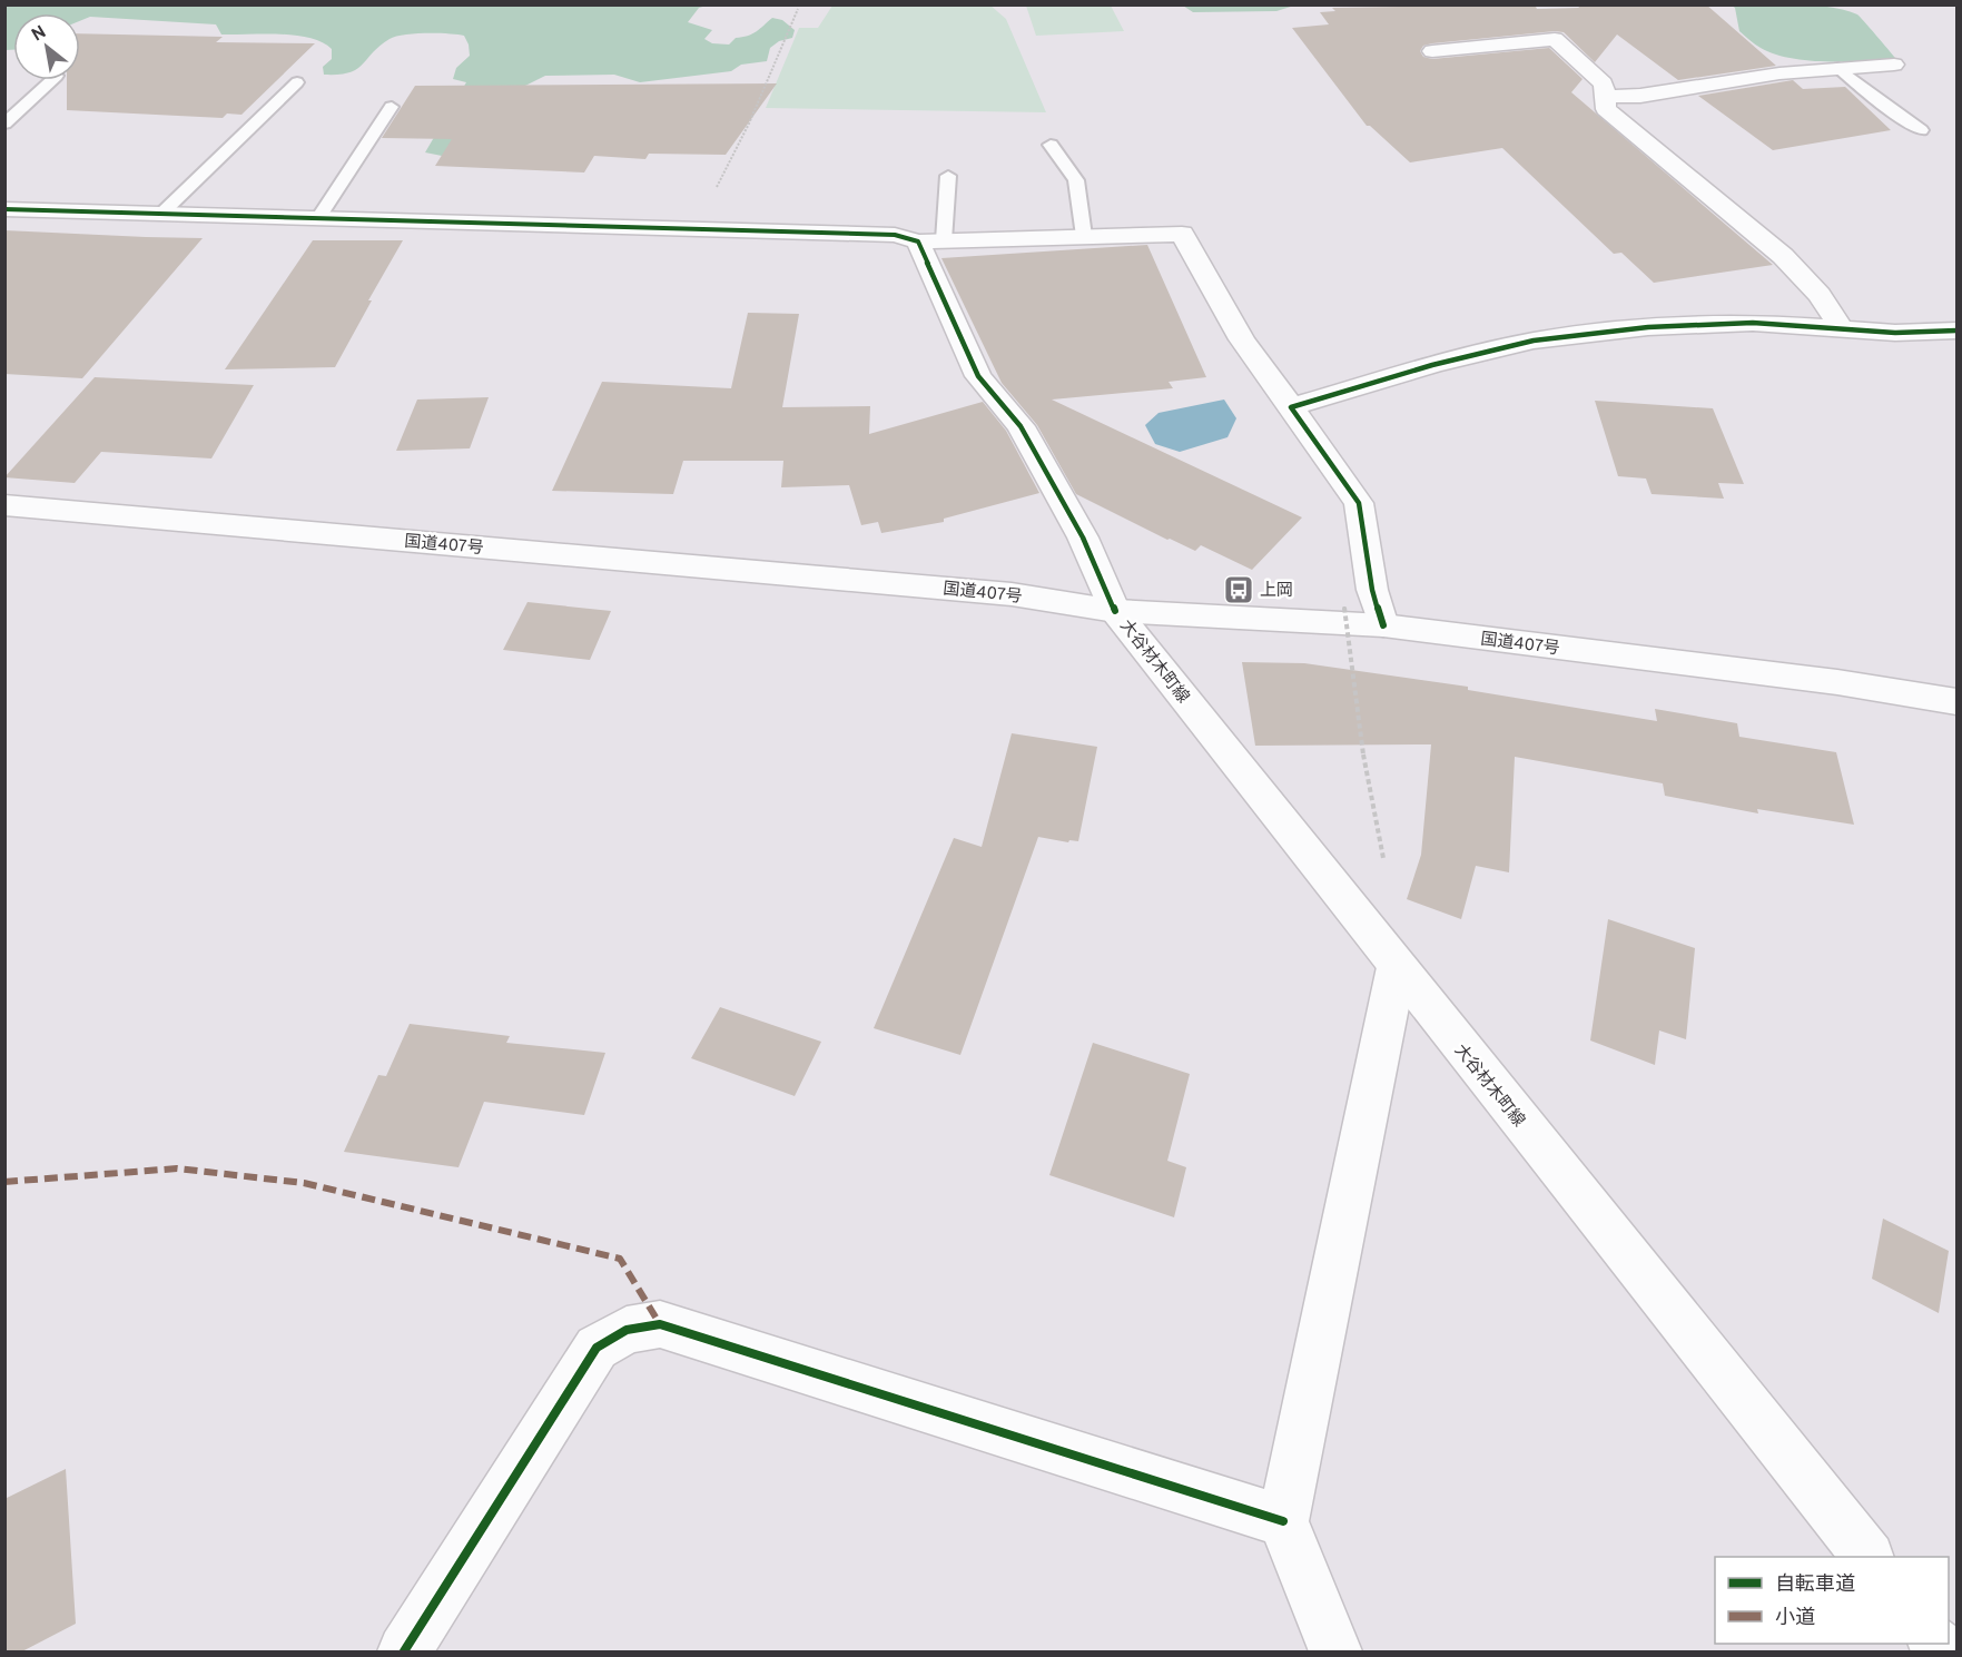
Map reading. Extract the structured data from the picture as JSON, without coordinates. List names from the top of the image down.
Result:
{
  "streets": {
    "main road": ["国道407号", "大谷材木町線"]
  },
  "crossings": [
    ["国道407号", "大谷材木町線"]
  ],
  "places": {
    "bus stop": ["上岡"]
  },
  "legend": ["自転車道", "小道"],
  "north": "top left"
}
